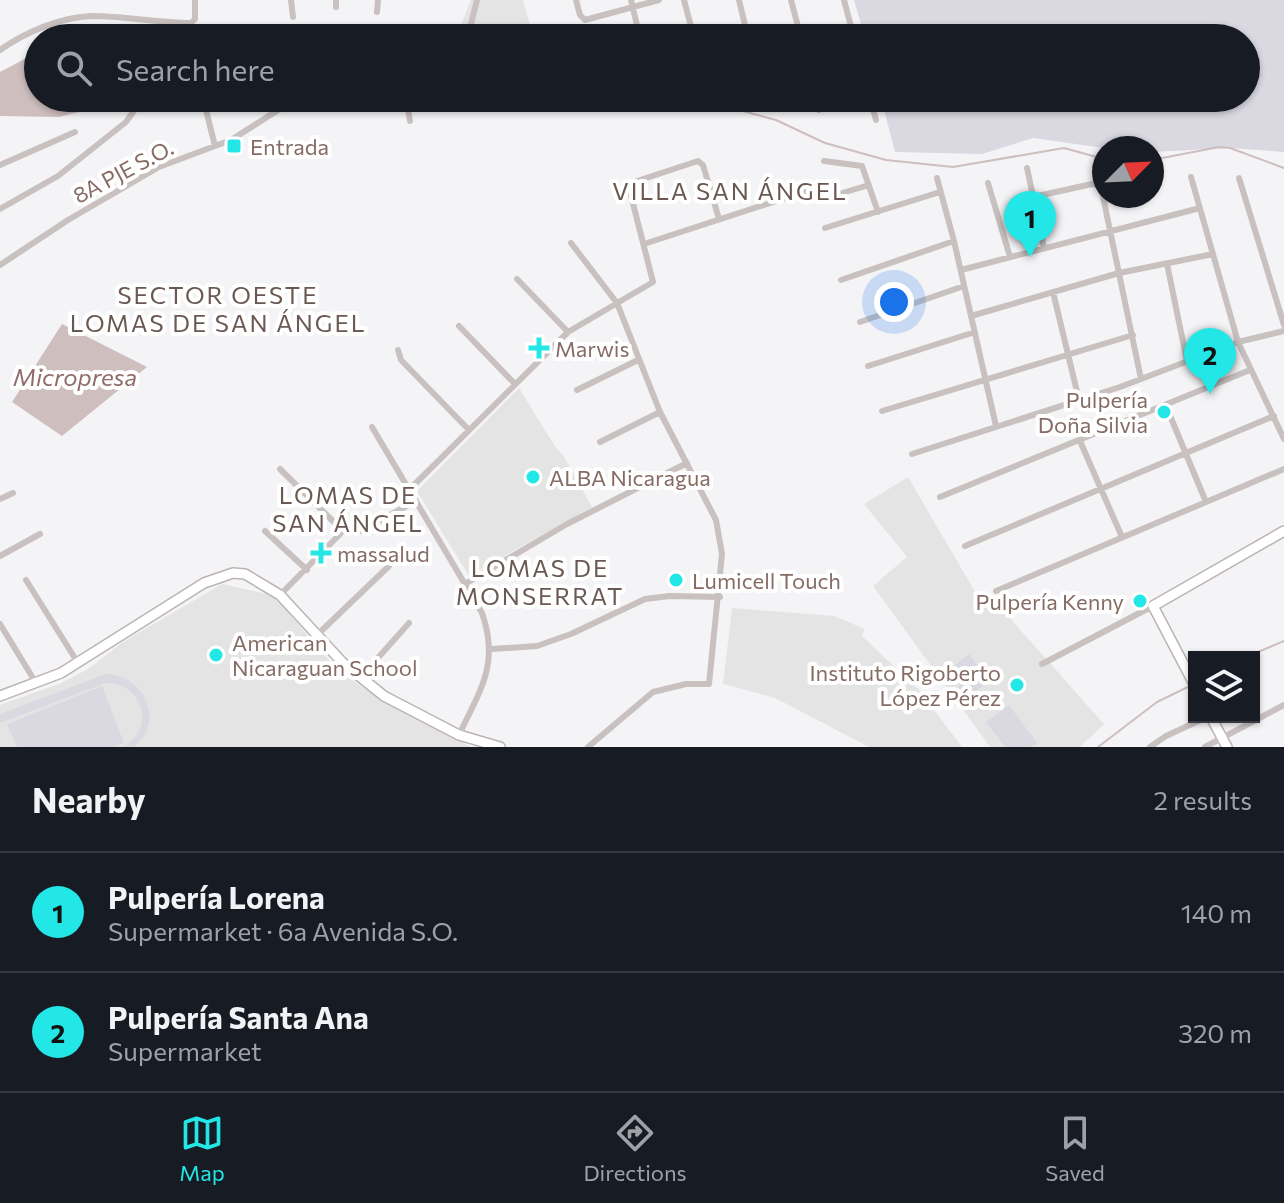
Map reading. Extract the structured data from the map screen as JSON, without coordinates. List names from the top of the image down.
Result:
{
  "streets": {
    "street": ["8A PJE S.O."]
  },
  "districts": [
    "VILLA SAN ÁNGEL",
    "SECTOR OESTE LOMAS DE SAN ÁNGEL",
    "LOMAS DE SAN ÁNGEL",
    "LOMAS DE MONSERRAT"
  ],
  "water": ["Micropresa"],
  "places": {
    "transit": ["Entrada"],
    "health": ["Marwis", "massalud"],
    "other": [
      "Pulpería Doña Silvia",
      "ALBA Nicaragua",
      "Lumicell Touch",
      "Pulpería Kenny",
      "American Nicaraguan School",
      "Instituto Rigoberto López Pérez"
    ]
  },
  "north": "top right",
  "page": {
    "search": "Search here",
    "pins": ["1", "2"],
    "heading": ["Nearby", "2 results"],
    "list": [
      {
        "mark": "1",
        "name": "Pulpería Lorena",
        "note": "Supermarket · 6a Avenida S.O.",
        "value": "140 m"
      },
      {
        "mark": "2",
        "name": "Pulpería Santa Ana",
        "note": "Supermarket",
        "value": "320 m"
      }
    ],
    "nav": ["Map", "Directions", "Saved"]
  }
}
